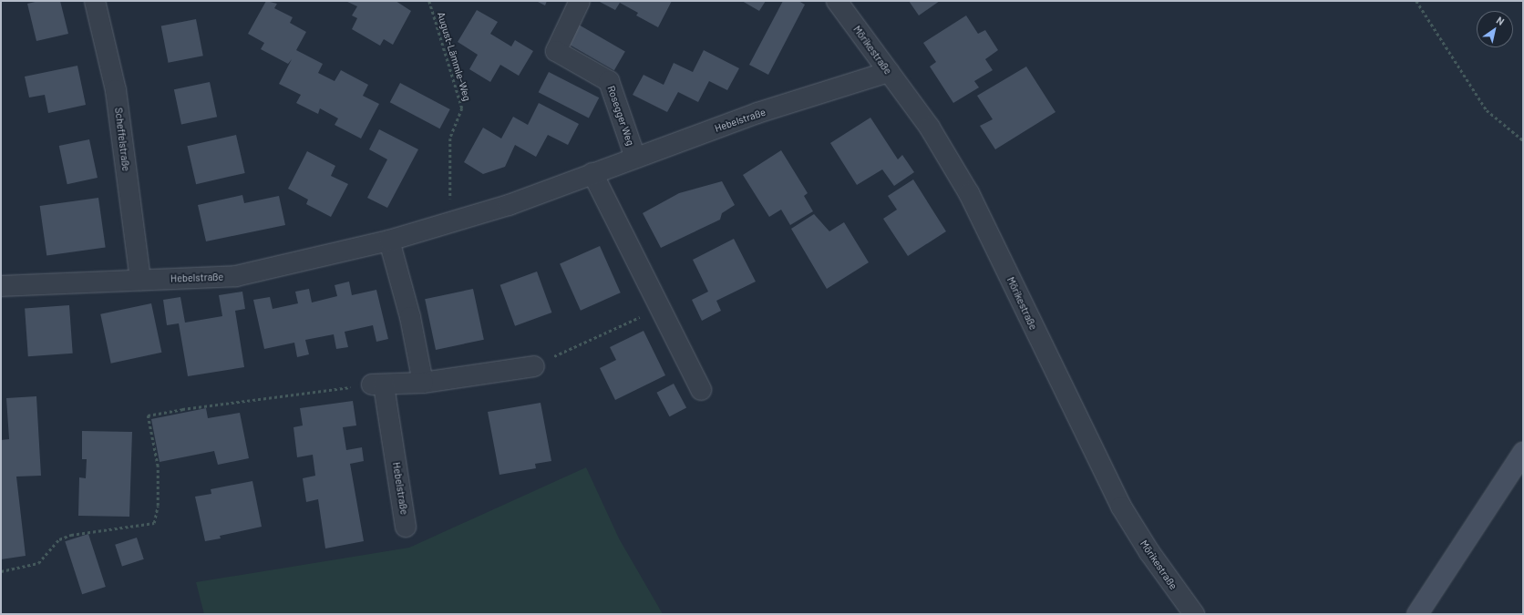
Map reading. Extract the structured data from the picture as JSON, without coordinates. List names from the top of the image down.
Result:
{
  "streets": {
    "street": [
      "Mörikestraße",
      "Rosegger Weg",
      "Hebelstraße",
      "Scheffelstraße"
    ],
    "path": ["August-Lämmle-Weg"]
  },
  "crossings": [
    ["Mörikestraße", "Hebelstraße"],
    ["August-Lämmle-Weg", "Hebelstraße"],
    ["Rosegger Weg", "Hebelstraße"],
    ["Hebelstraße", "Scheffelstraße"]
  ],
  "north": "top right"
}
